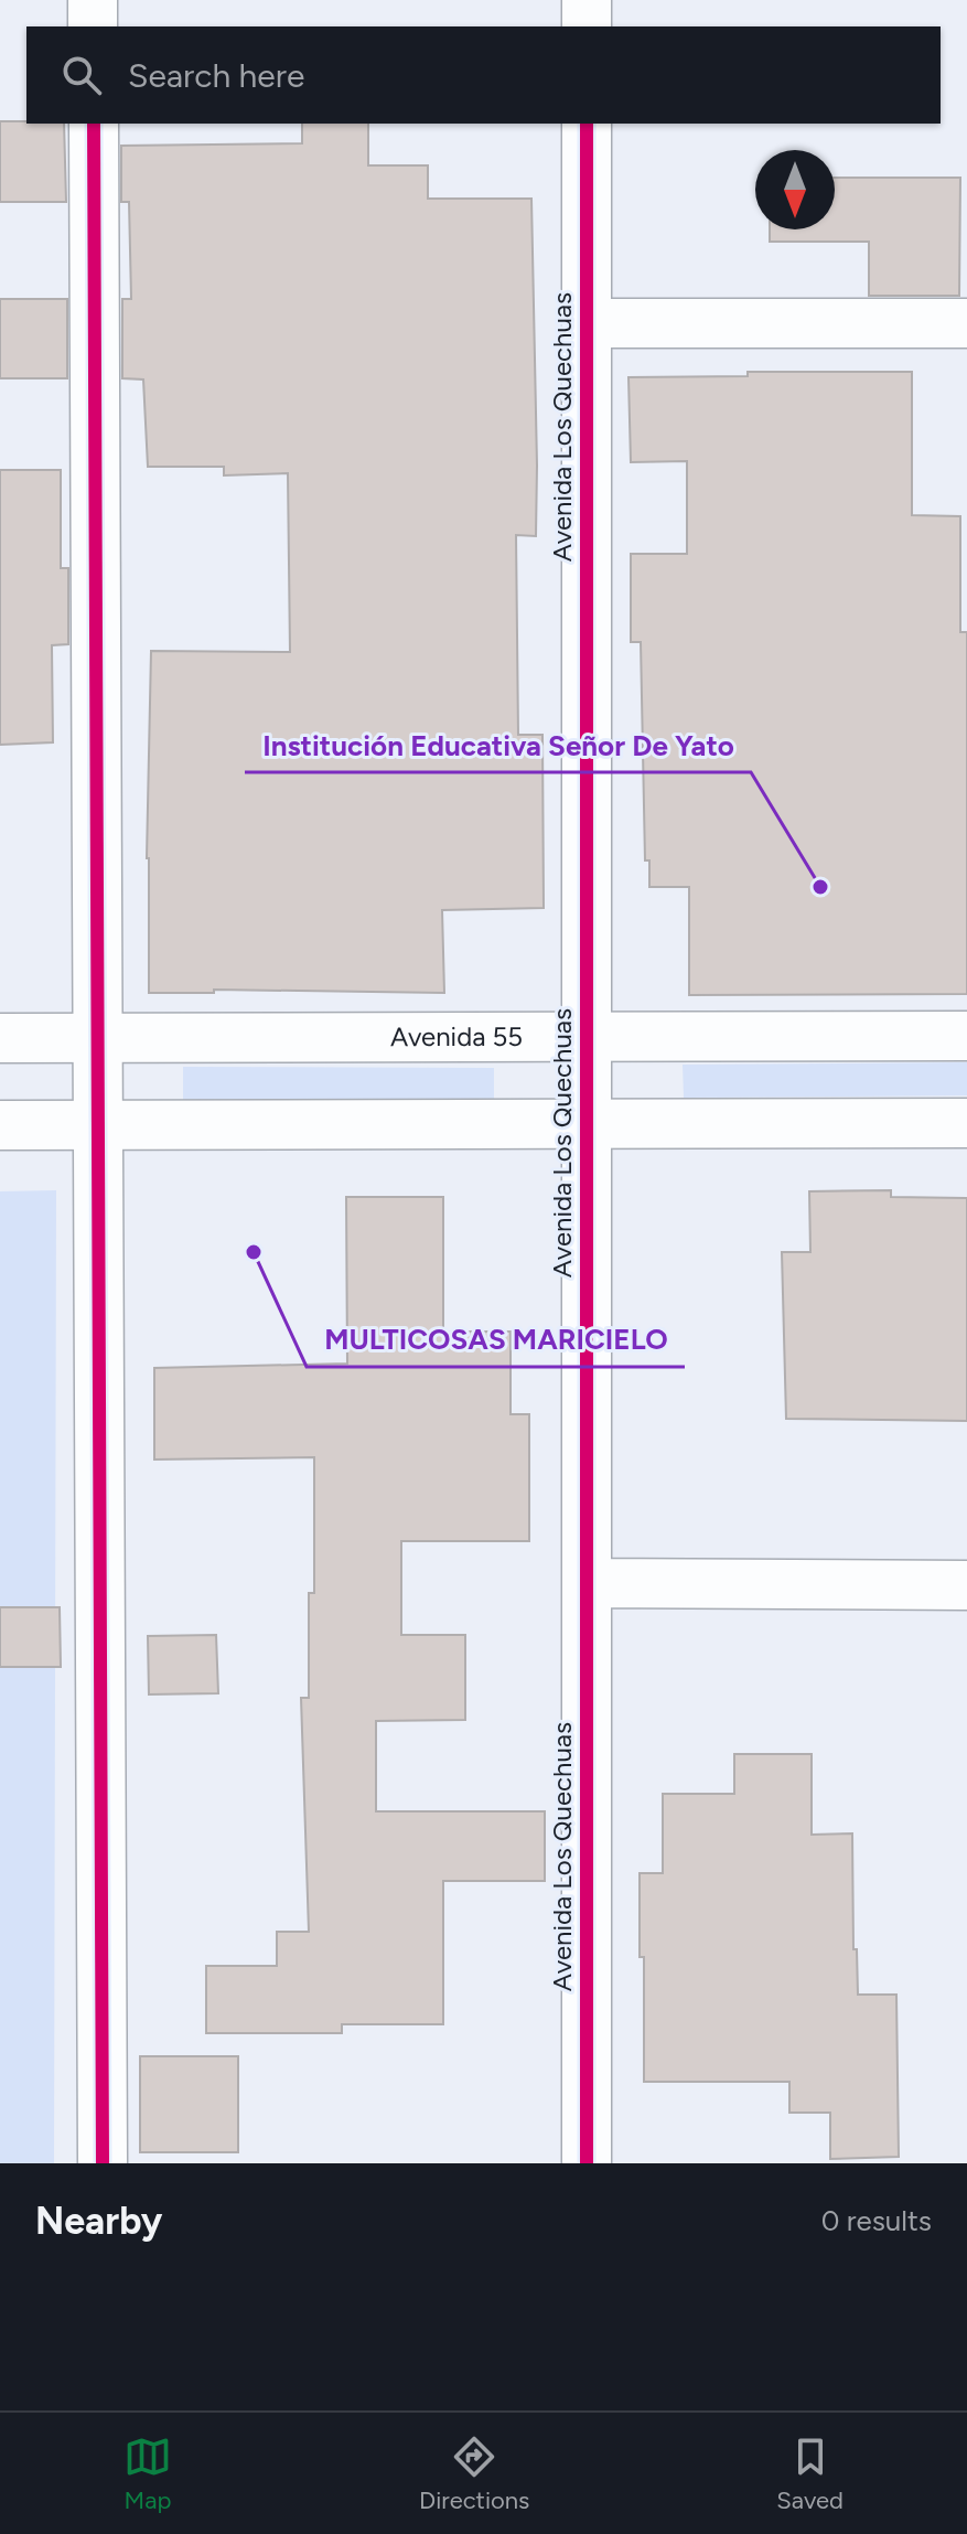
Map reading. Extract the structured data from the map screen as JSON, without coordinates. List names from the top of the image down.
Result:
{
  "streets": {
    "street": ["Avenida Los Quechuas", "Avenida 55"]
  },
  "crossings": [
    ["Avenida Los Quechuas", "Avenida 55"]
  ],
  "places": ["Institución Educativa Señor De Yato", "MULTICOSAS MARICIELO"],
  "north": "bottom",
  "page": {
    "search": "Search here",
    "heading": ["Nearby", "0 results"],
    "nav": ["Map", "Directions", "Saved"]
  }
}
